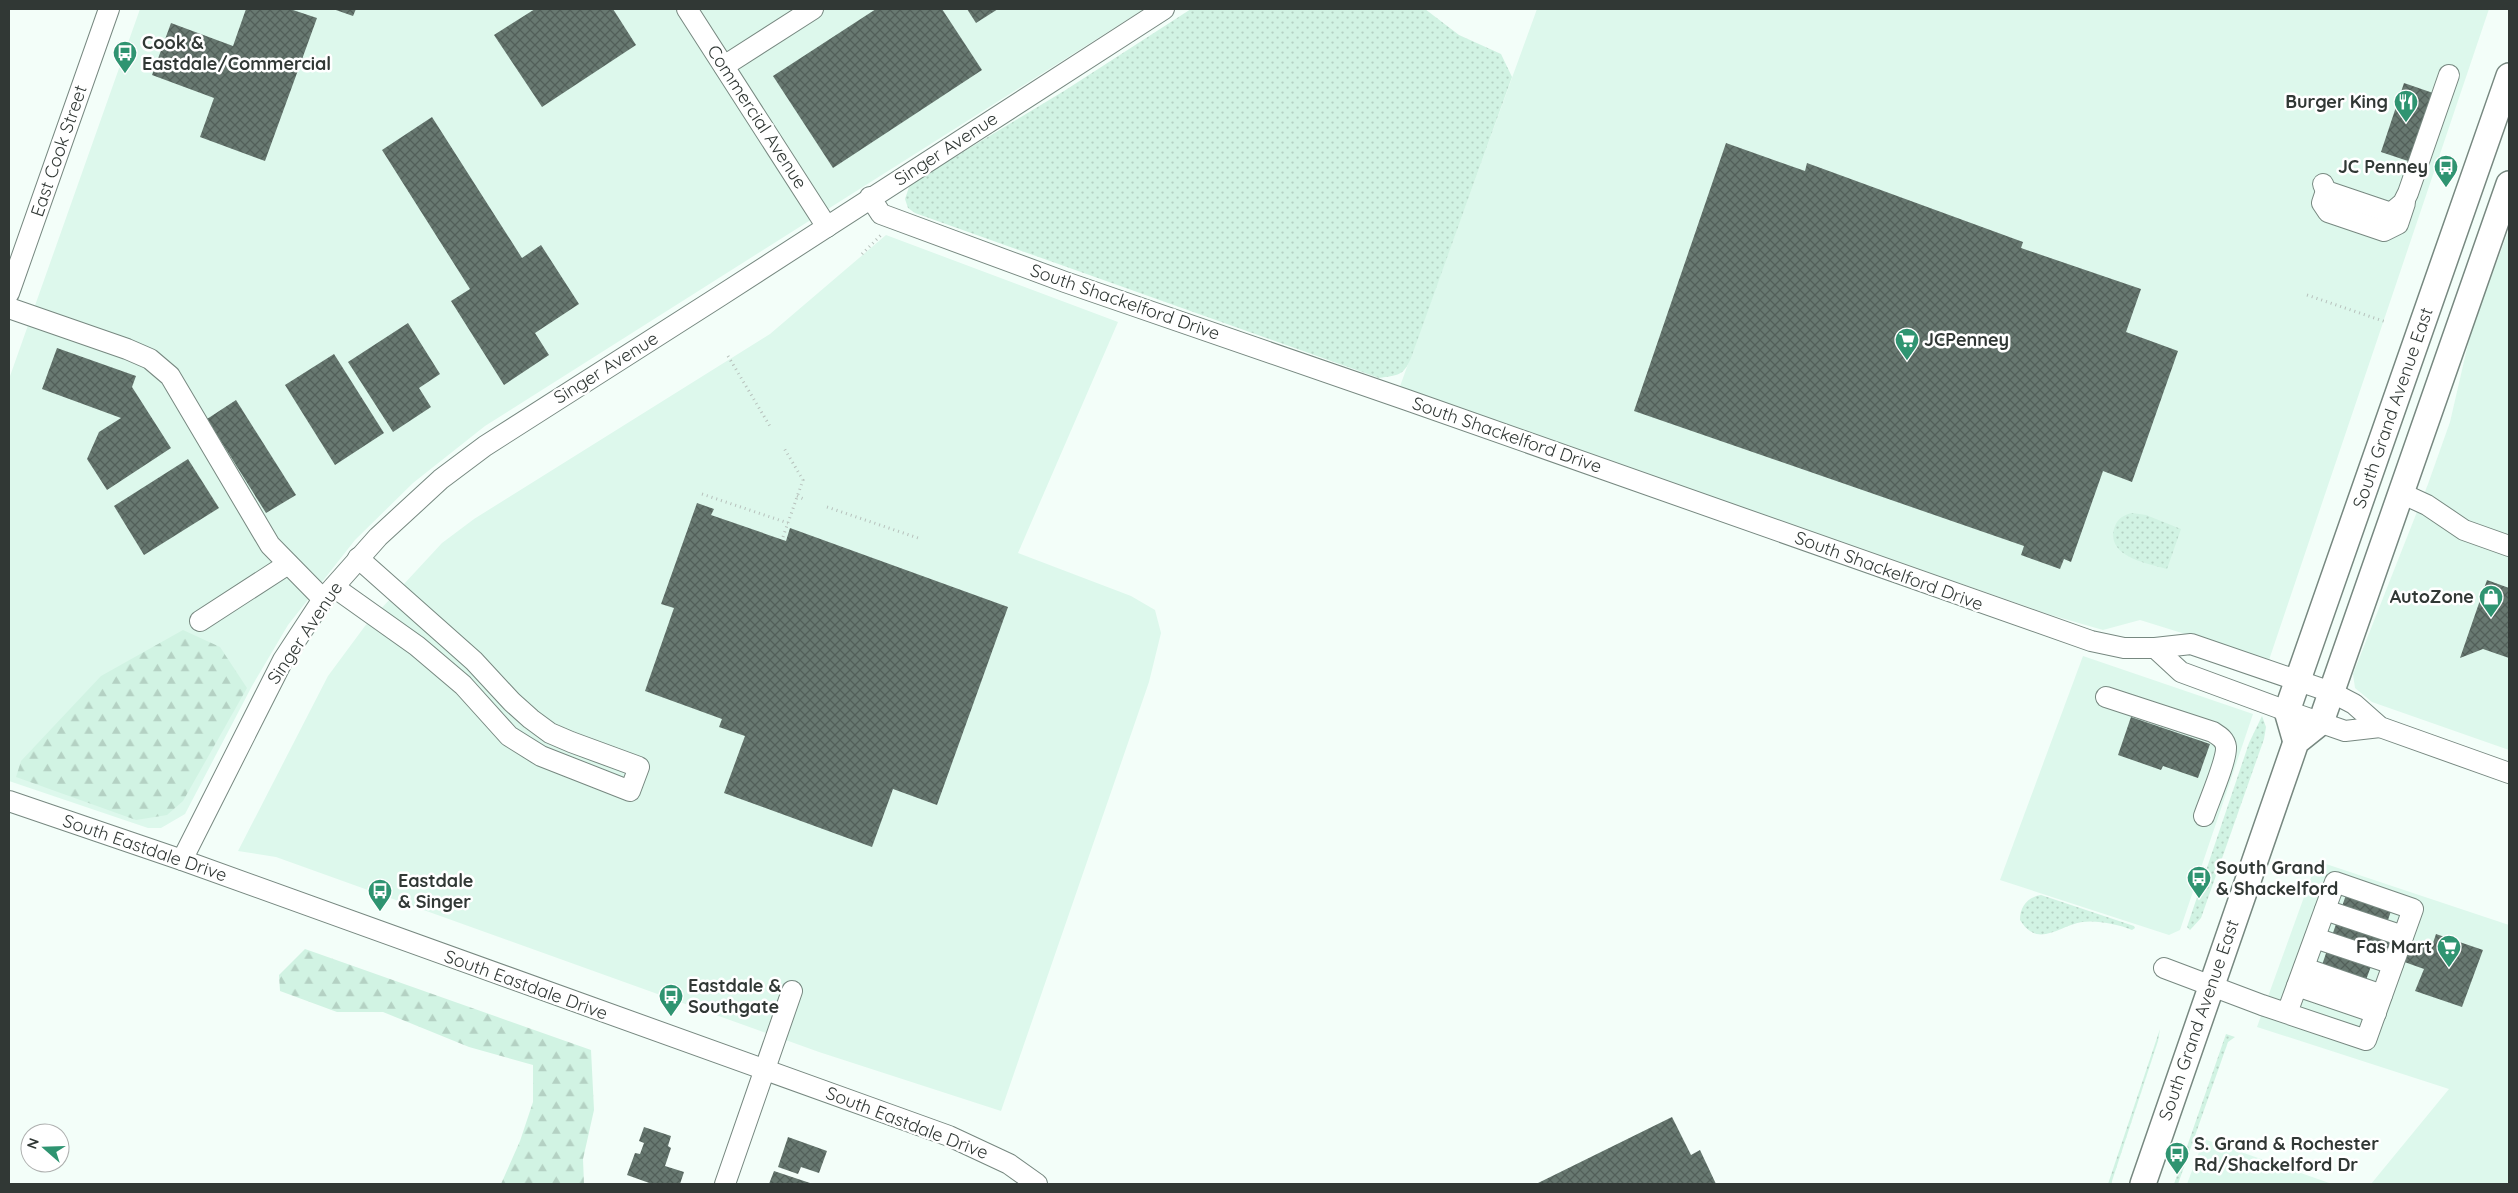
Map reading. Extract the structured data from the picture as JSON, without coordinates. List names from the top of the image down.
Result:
{
  "streets": {
    "main road": ["South Grand Avenue East"],
    "street": [
      "Commercial Avenue",
      "Singer Avenue",
      "East Cook Street",
      "South Shackelford Drive",
      "South Eastdale Drive"
    ]
  },
  "crossings": [
    ["Commercial Avenue", "Singer Avenue"],
    ["Singer Avenue", "South Shackelford Drive"],
    ["Singer Avenue", "South Eastdale Drive"],
    ["South Shackelford Drive", "South Grand Avenue East"]
  ],
  "places": {
    "bus stop": [
      "Cook & Eastdale/Commercial",
      "JC Penney",
      "South Grand & Shackelford",
      "Eastdale & Singer",
      "Eastdale & Southgate",
      "S. Grand & Rochester Rd/Shackelford Dr"
    ],
    "restaurant": ["Burger King"],
    "supermarket": ["JCPenney", "Fas Mart"],
    "shop": ["AutoZone"]
  },
  "north": "left"
}
